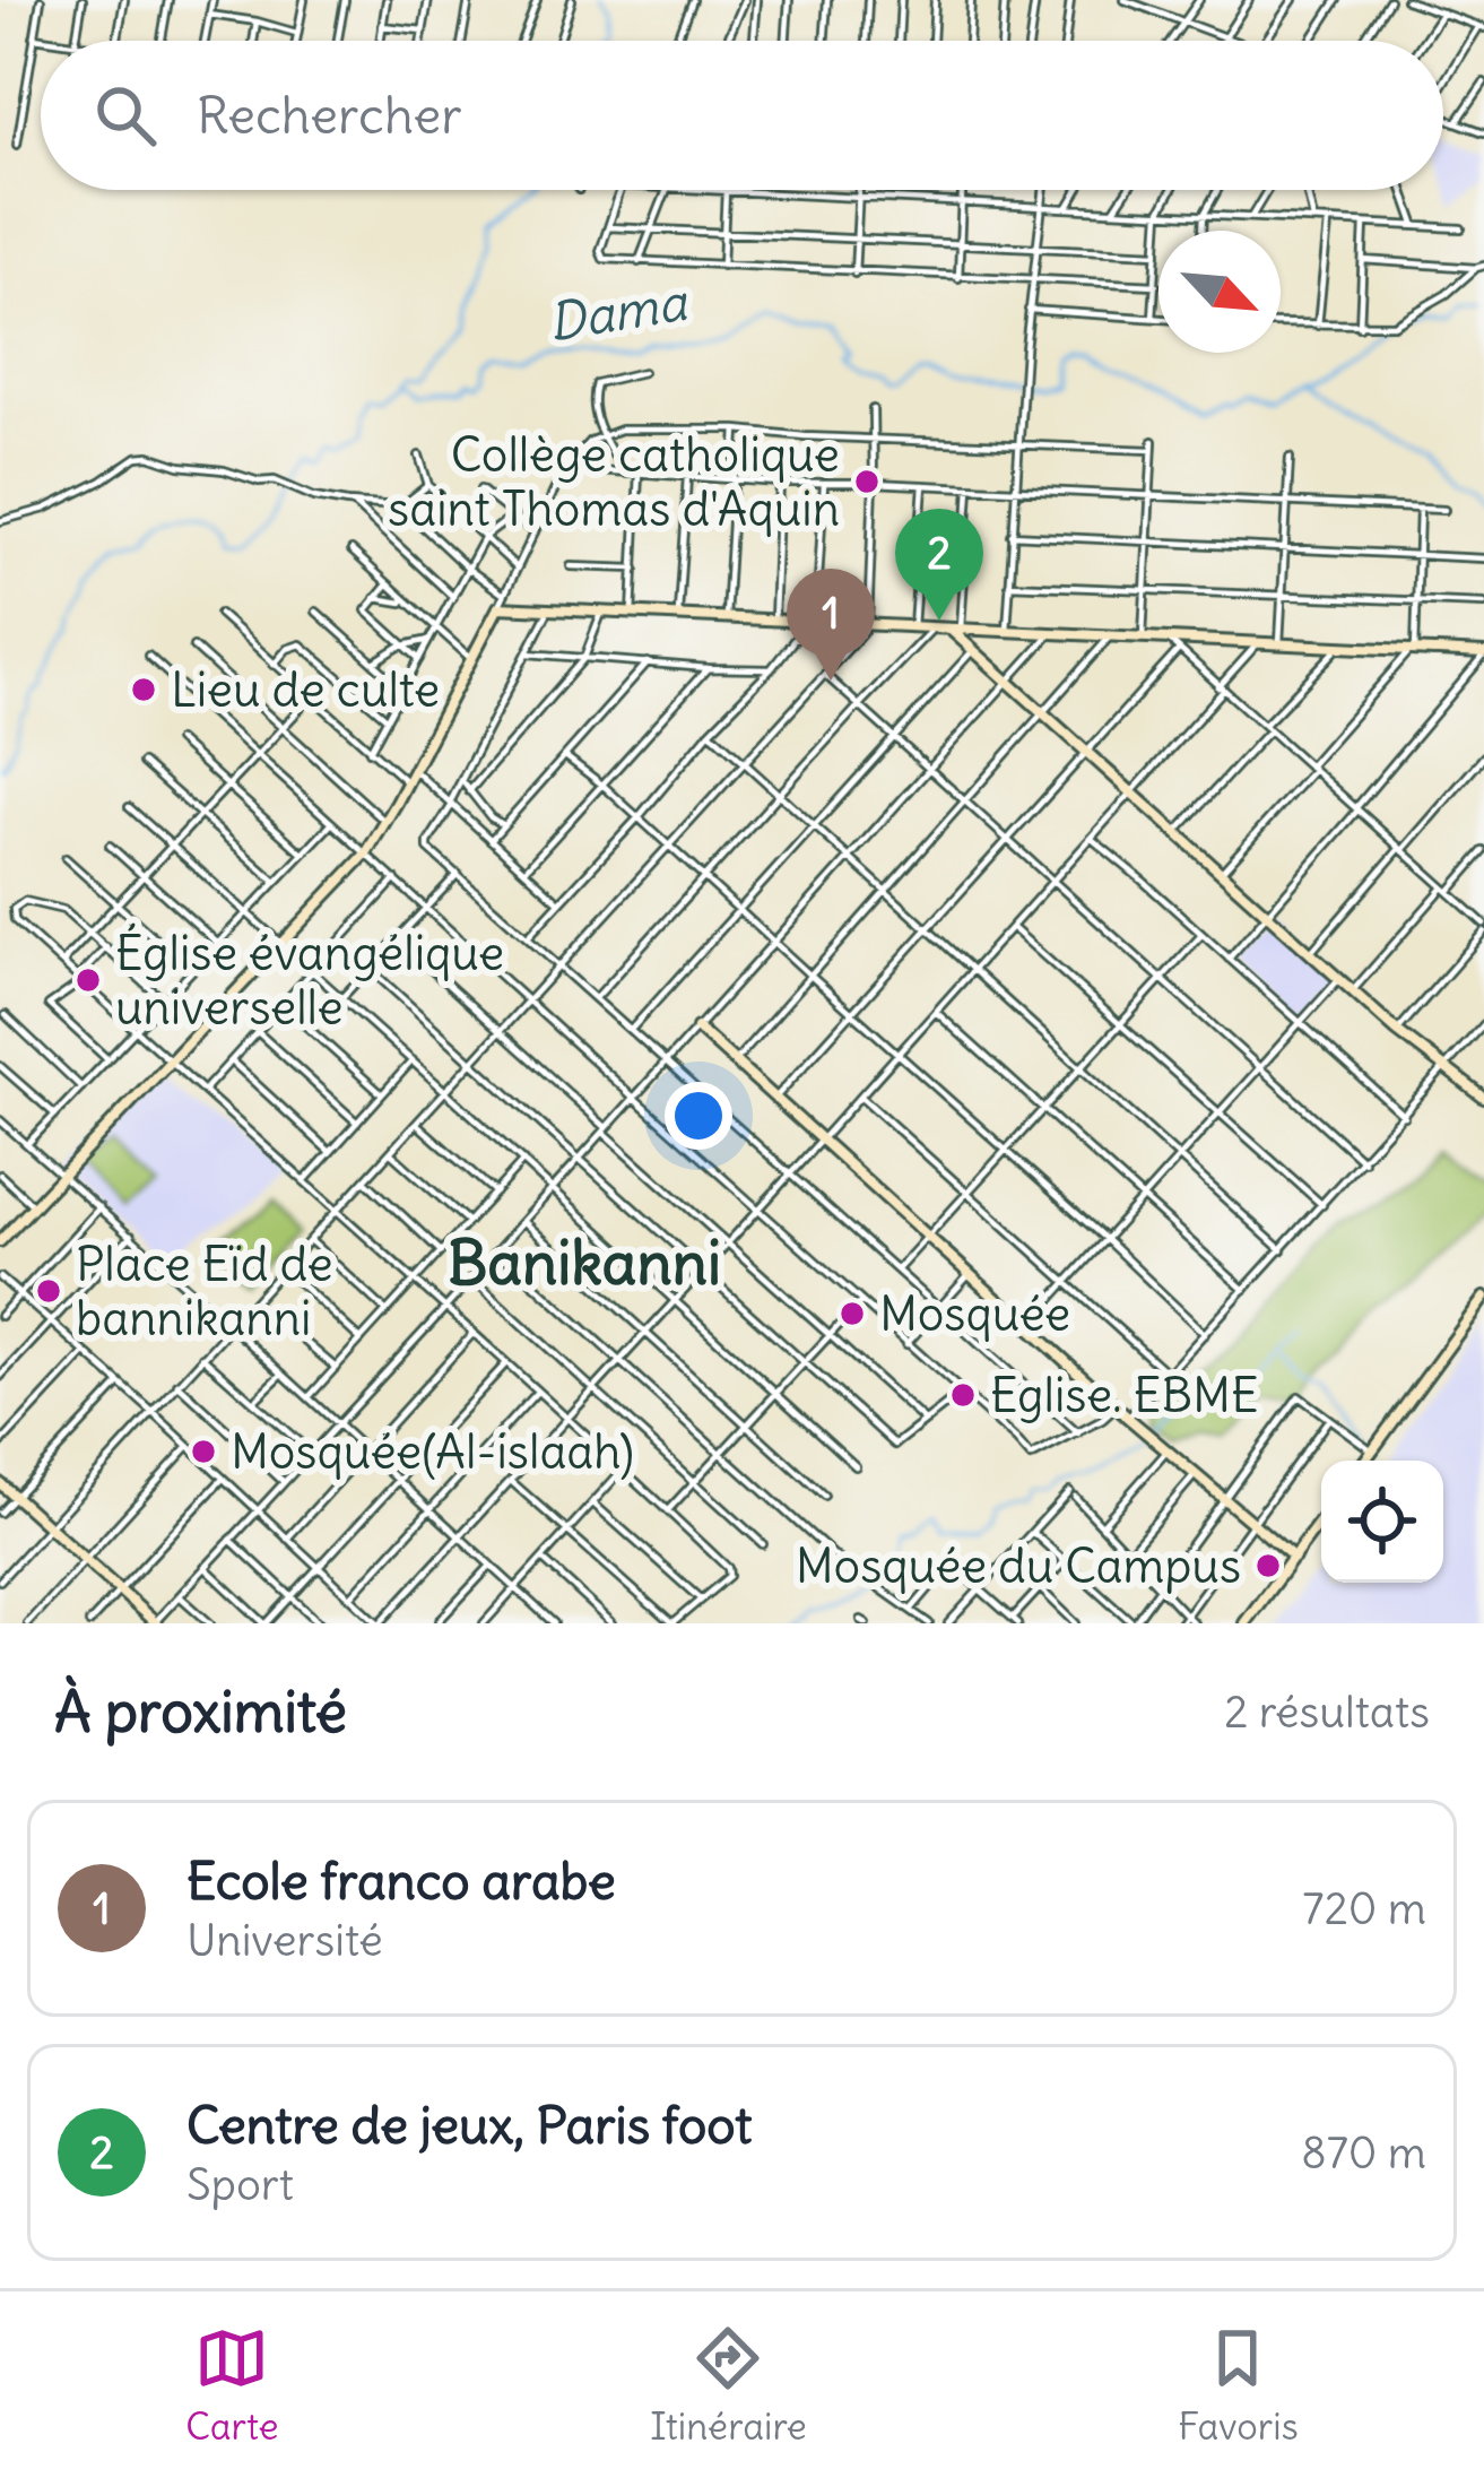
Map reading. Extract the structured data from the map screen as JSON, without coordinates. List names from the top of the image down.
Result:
{
  "districts": ["Banikanni"],
  "water": ["Dama"],
  "places": [
    "Collège catholique saint Thomas d'Aquin",
    "Lieu de culte",
    "Église évangélique universelle",
    "Place Eïd de bannikanni",
    "Mosquée",
    "Eglise. EBME",
    "Mosquée(Al-islaah)",
    "Mosquée du Campus"
  ],
  "north": "bottom right",
  "page": {
    "search": "Rechercher",
    "pins": ["2", "1"],
    "heading": ["À proximité", "2 résultats"],
    "list": [
      {
        "mark": "1",
        "name": "Ecole franco arabe",
        "note": "Université",
        "value": "720 m"
      },
      {
        "mark": "2",
        "name": "Centre de jeux, Paris foot",
        "note": "Sport",
        "value": "870 m"
      }
    ],
    "nav": ["Carte", "Itinéraire", "Favoris"]
  }
}
